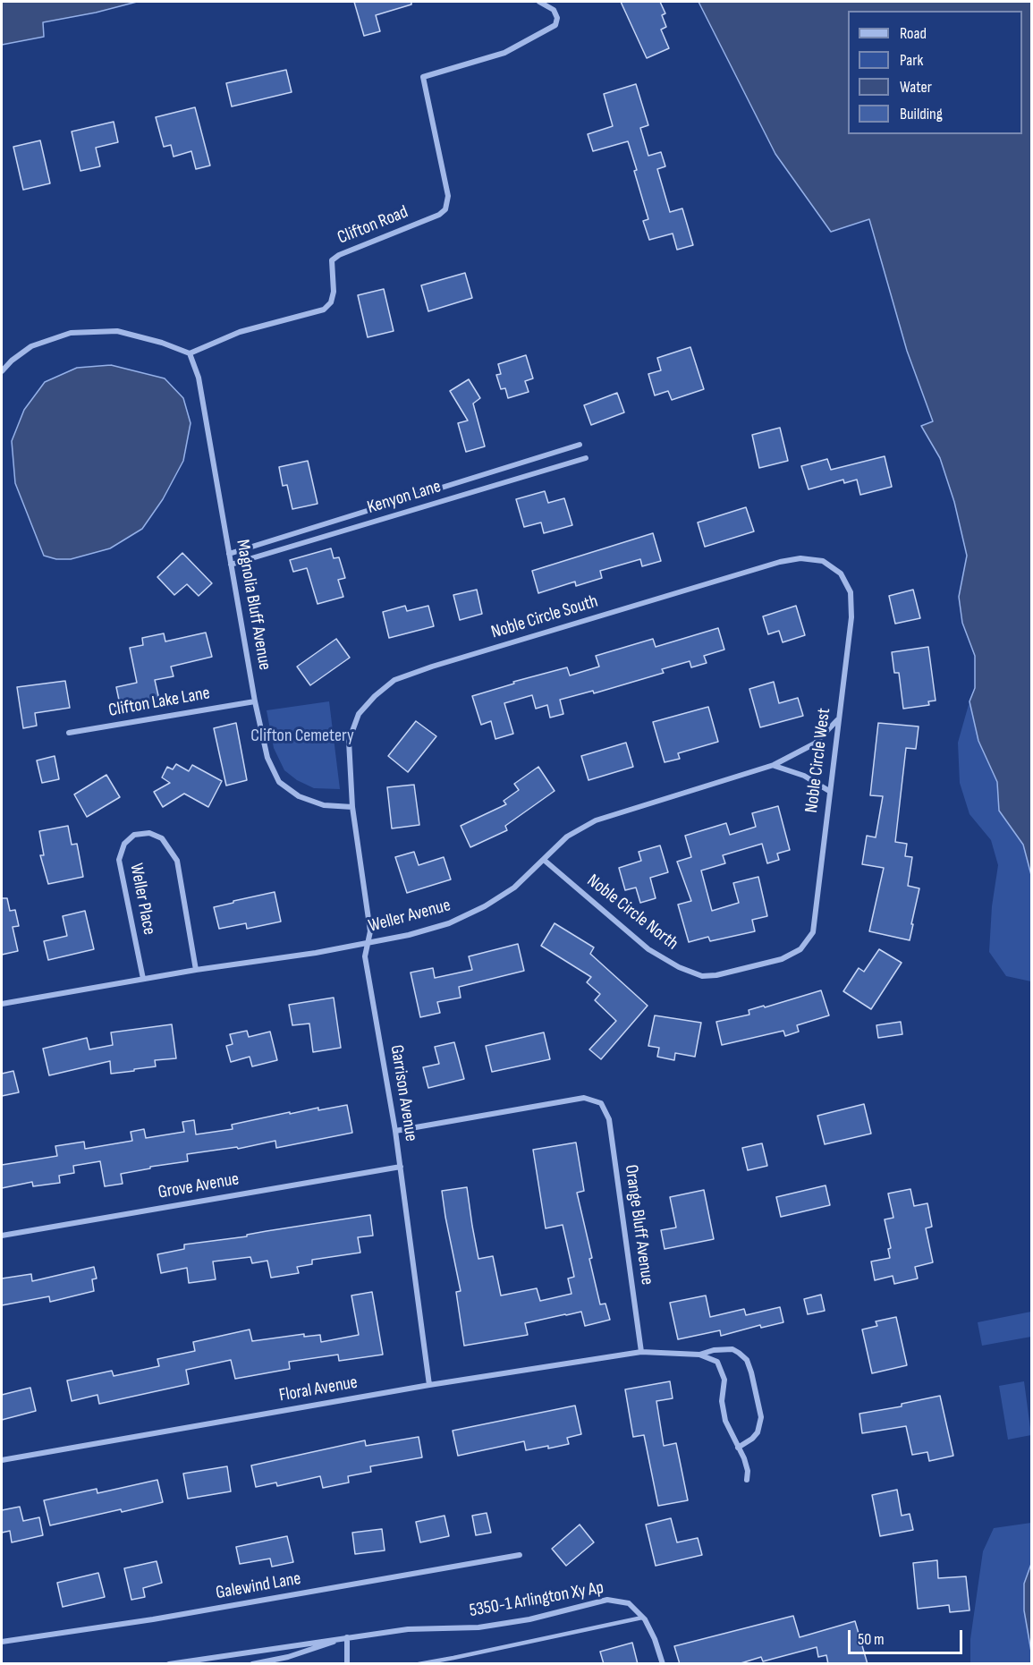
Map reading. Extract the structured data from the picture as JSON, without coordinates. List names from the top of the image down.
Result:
{
  "streets": {
    "street": [
      "Clifton Road",
      "Kenyon Lane",
      "Magnolia Bluff Avenue",
      "Noble Circle South",
      "Clifton Lake Lane",
      "Noble Circle West",
      "Weller Place",
      "Noble Circle North",
      "Weller Avenue",
      "Garrison Avenue",
      "Grove Avenue",
      "Orange Bluff Avenue",
      "Floral Avenue",
      "Galewind Lane",
      "5350-1 Arlington Xy Ap"
    ]
  },
  "crossings": [
    ["Clifton Road", "Magnolia Bluff Avenue"],
    ["Kenyon Lane", "Magnolia Bluff Avenue"],
    ["Magnolia Bluff Avenue", "Noble Circle South"],
    ["Magnolia Bluff Avenue", "Clifton Lake Lane"],
    ["Magnolia Bluff Avenue", "Garrison Avenue"],
    ["Noble Circle South", "Noble Circle West"],
    ["Noble Circle South", "Garrison Avenue"],
    ["Noble Circle West", "Noble Circle North"],
    ["Noble Circle West", "Weller Avenue"],
    ["Weller Place", "Weller Avenue"],
    ["Noble Circle North", "Weller Avenue"],
    ["Weller Avenue", "Garrison Avenue"],
    ["Garrison Avenue", "Grove Avenue"],
    ["Garrison Avenue", "Orange Bluff Avenue"],
    ["Garrison Avenue", "Floral Avenue"],
    ["Orange Bluff Avenue", "Floral Avenue"]
  ],
  "parks": ["Clifton Cemetery"],
  "legend": [
    "Road",
    "Park",
    "Water",
    "Building"
  ],
  "scale_bar": "50 m"
}
